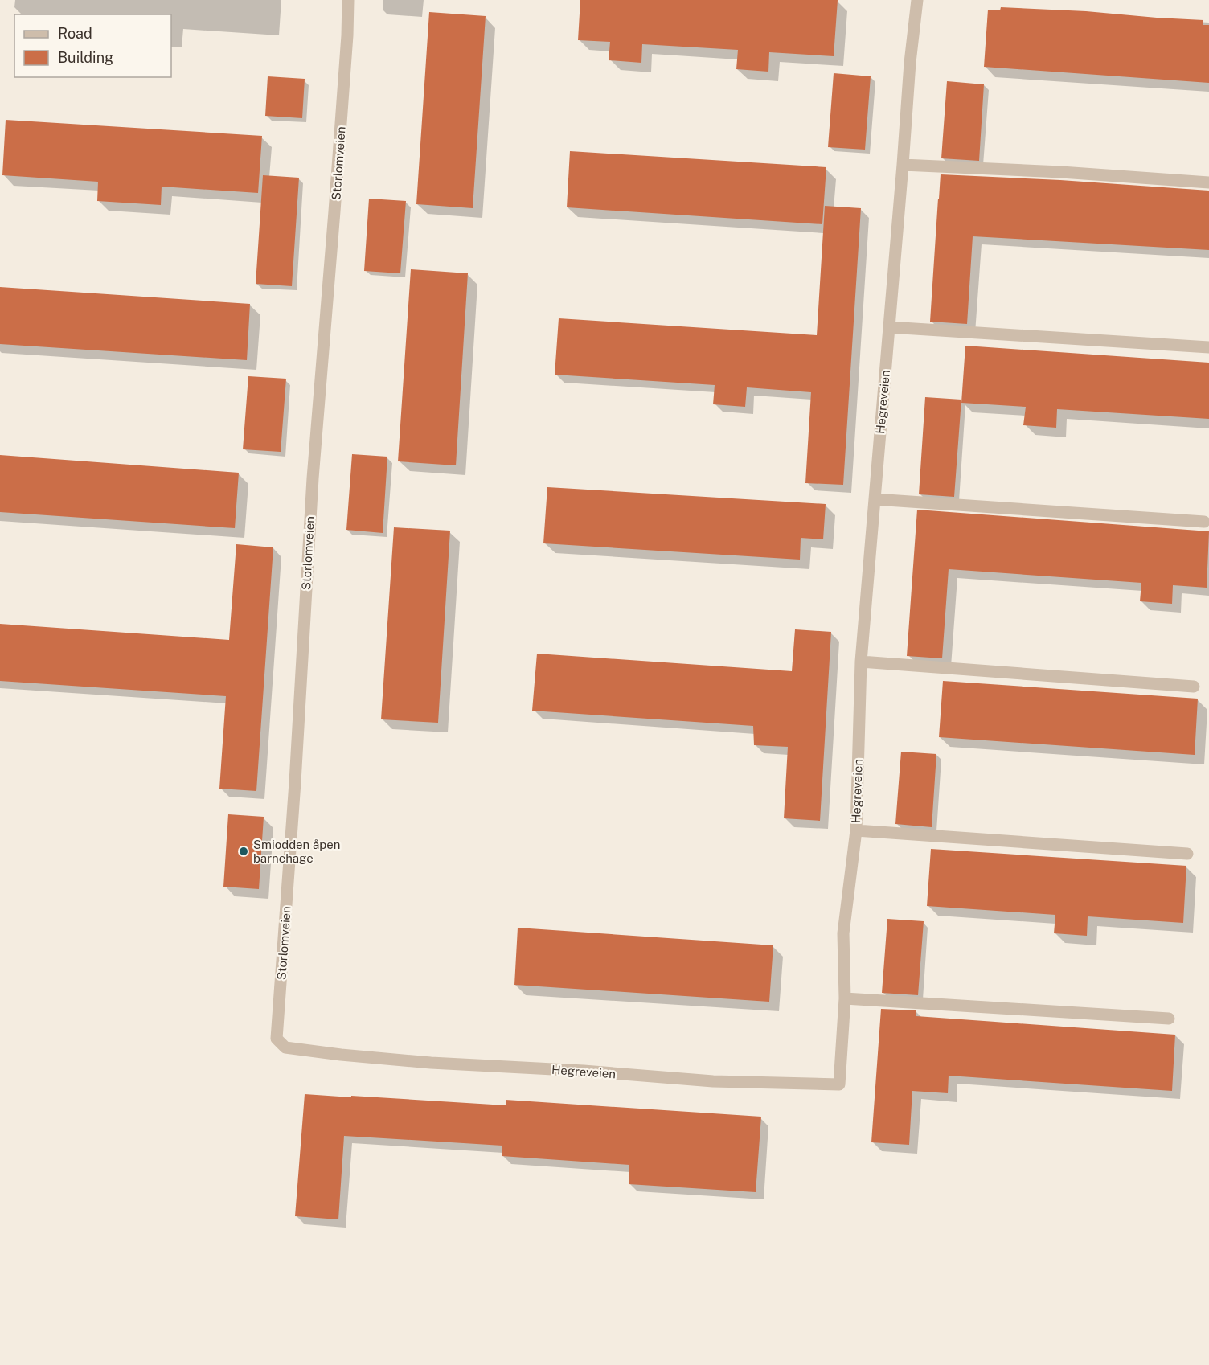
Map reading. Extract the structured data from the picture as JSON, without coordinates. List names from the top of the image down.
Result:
{
  "streets": {
    "street": ["Storlomveien", "Hegreveien"]
  },
  "crossings": [
    ["Storlomveien", "Hegreveien"]
  ],
  "places": ["Smiodden åpen barnehage"],
  "legend": ["Road", "Building"]
}
